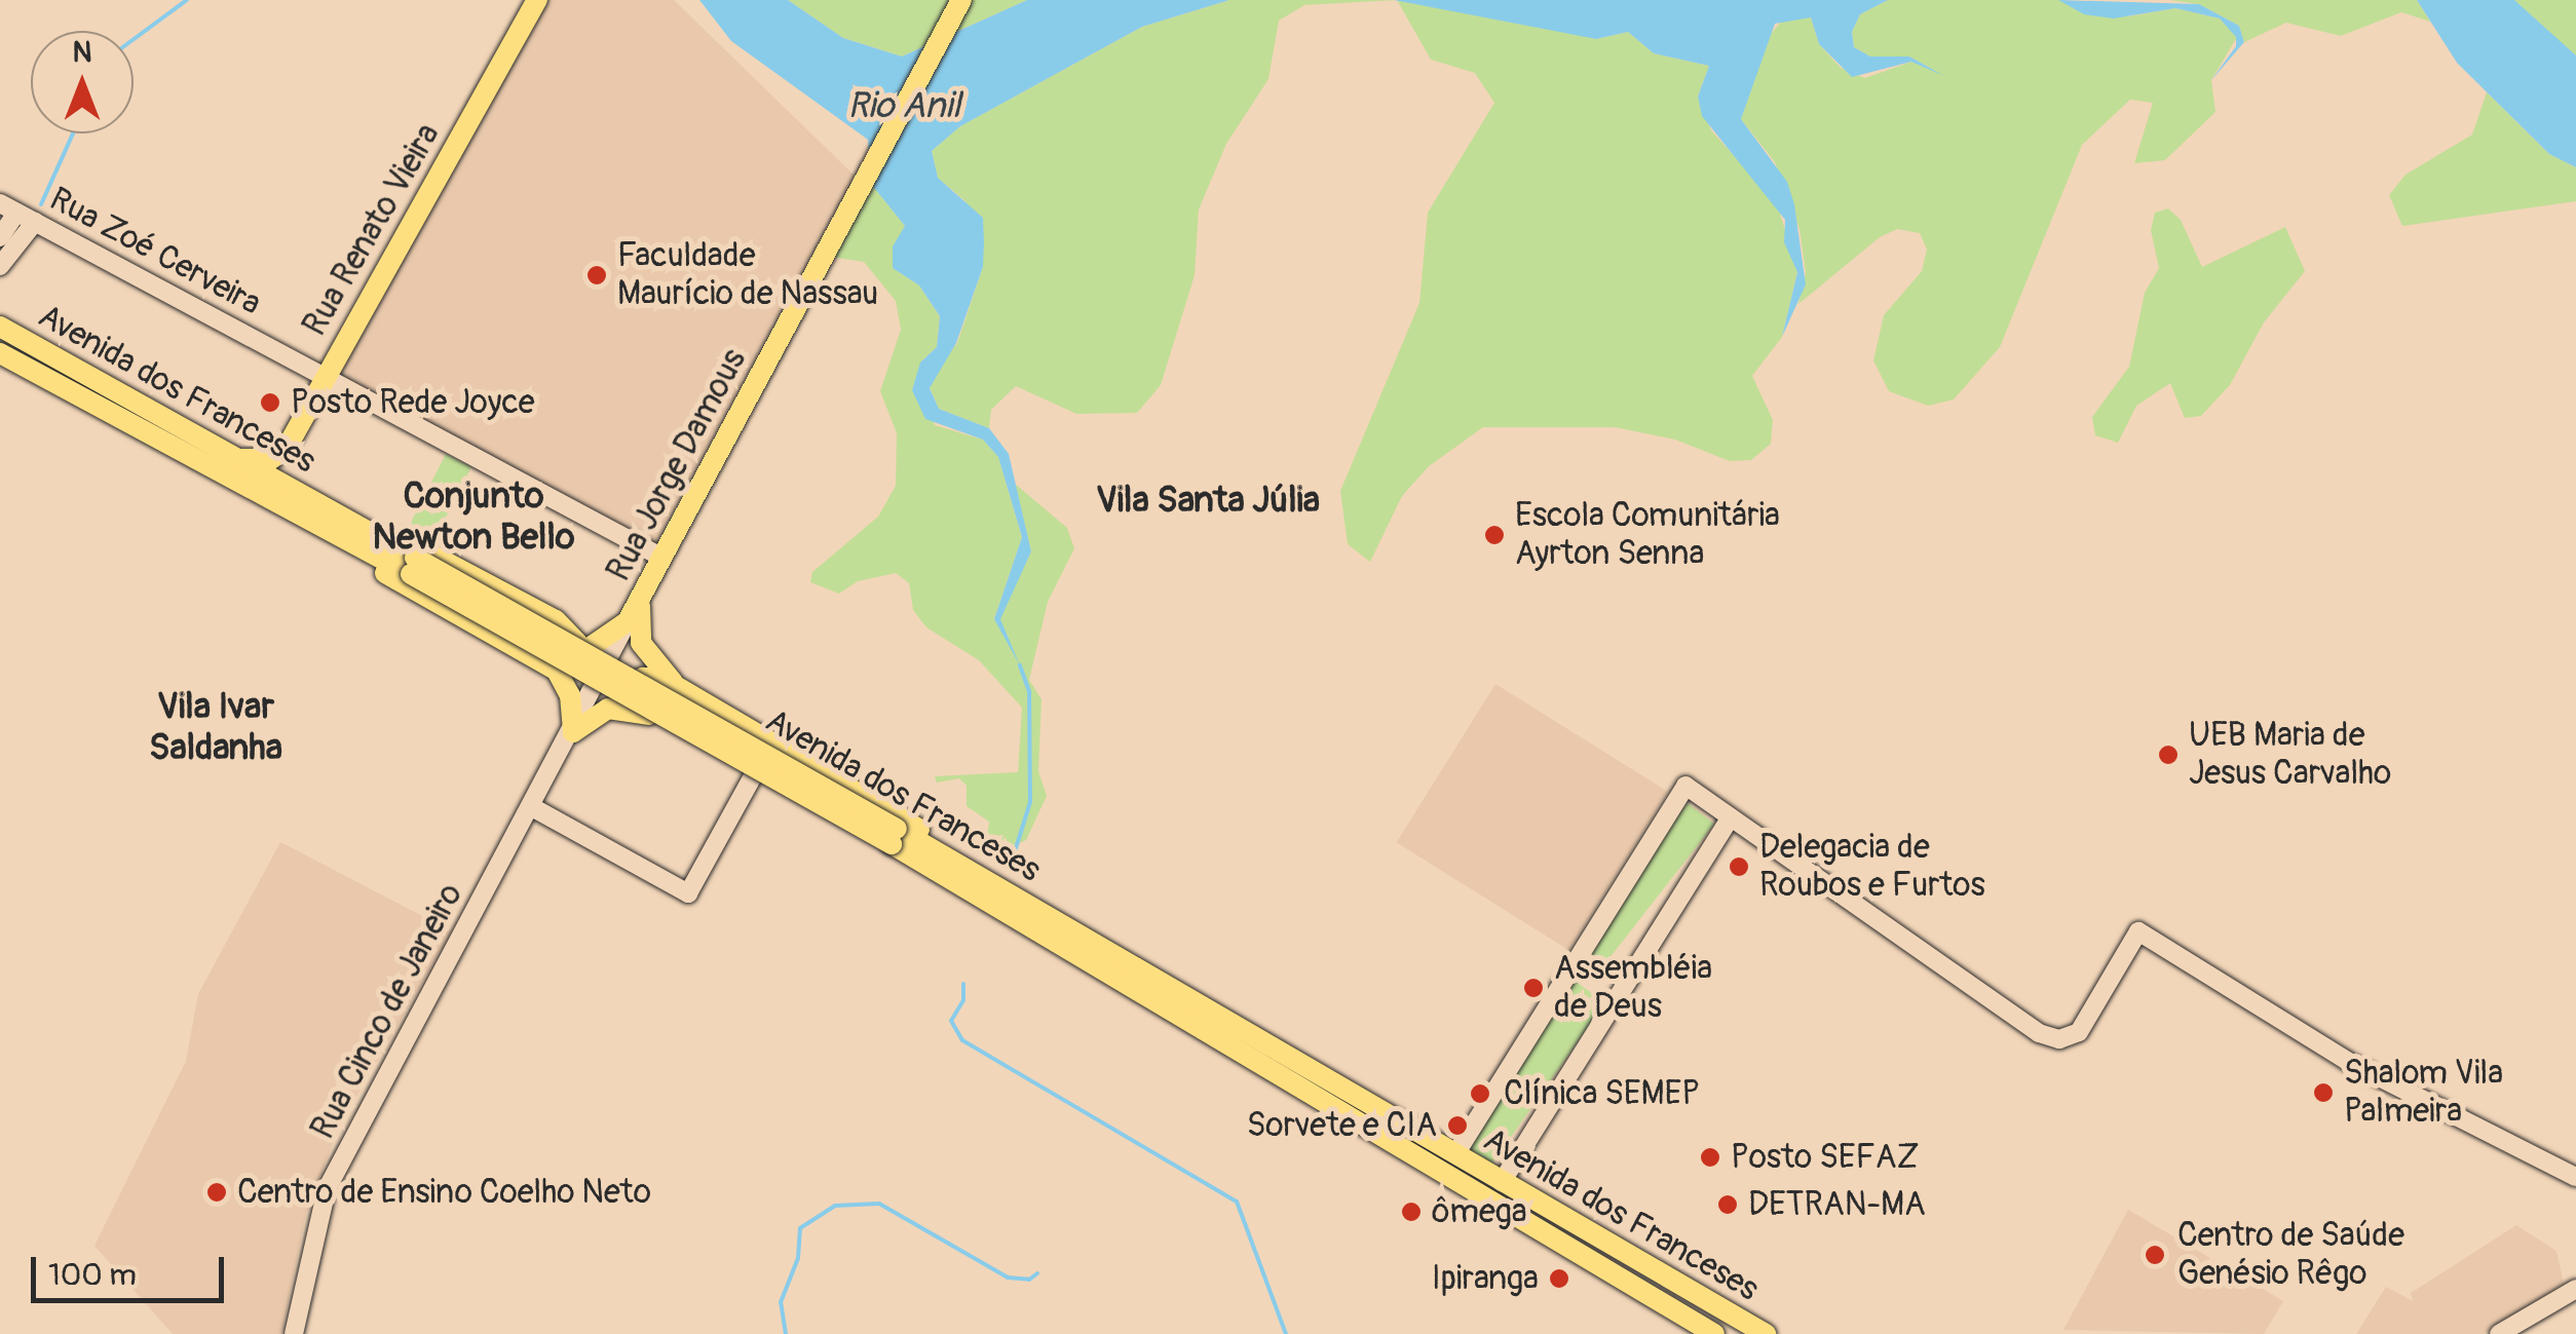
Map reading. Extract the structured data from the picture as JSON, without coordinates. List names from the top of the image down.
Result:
{
  "streets": {
    "main road": ["Rua Renato Vieira", "Avenida dos Franceses", "Rua Jorge Damous"],
    "street": ["Rua Zoé Cerveira", "Rua Cinco de Janeiro"]
  },
  "crossings": [
    ["Rua Renato Vieira", "Rua Zoé Cerveira"],
    ["Rua Renato Vieira", "Avenida dos Franceses"],
    ["Rua Zoé Cerveira", "Rua Jorge Damous"],
    ["Rua Jorge Damous", "Rua Cinco de Janeiro"]
  ],
  "districts": ["Conjunto Newton Bello", "Vila Santa Júlia", "Vila Ivar Saldanha"],
  "water": ["Rio Anil"],
  "places": [
    "Faculdade Maurício de Nassau",
    "Posto Rede Joyce",
    "Escola Comunitária Ayrton Senna",
    "UEB Maria de Jesus Carvalho",
    "Delegacia de Roubos e Furtos",
    "Assembléia de Deus",
    "Shalom Vila Palmeira",
    "Clínica SEMEP",
    "Sorvete e CIA",
    "Posto SEFAZ",
    "Centro de Ensino Coelho Neto",
    "DETRAN-MA",
    "ômega",
    "Centro de Saúde Genésio Rêgo",
    "Ipiranga"
  ],
  "scale_bar": "100 m",
  "north": "top"
}
